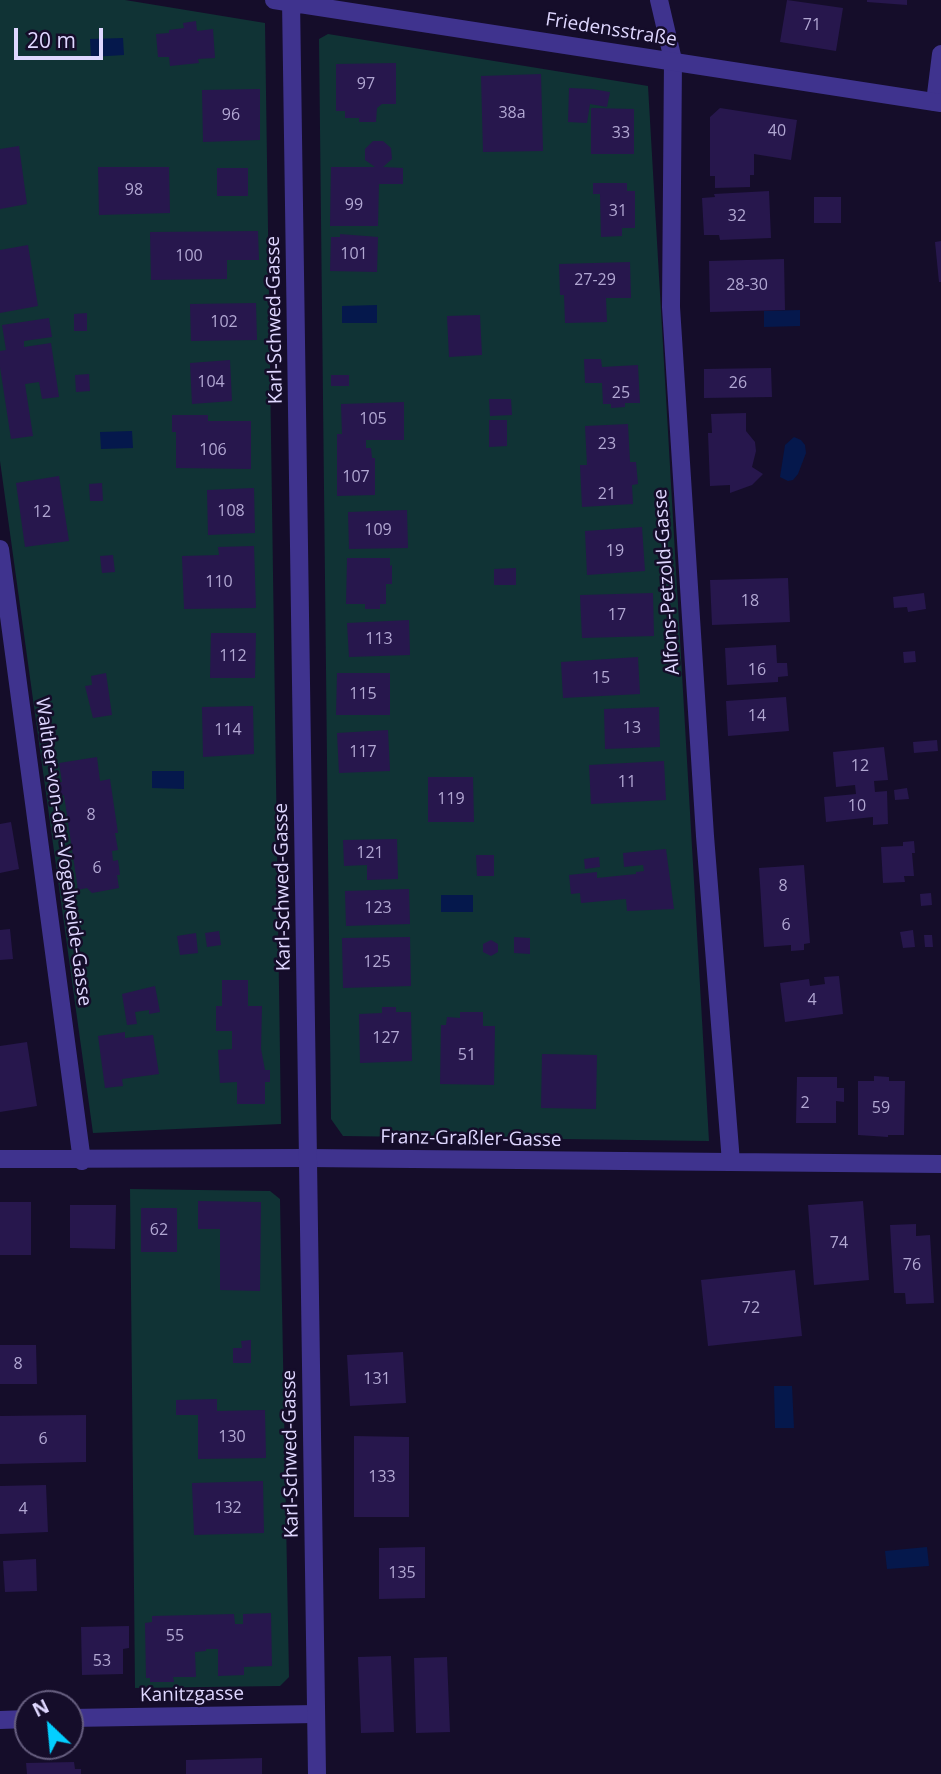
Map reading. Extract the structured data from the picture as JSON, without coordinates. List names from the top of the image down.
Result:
{
  "streets": {
    "street": [
      "Friedensstraße",
      "Karl-Schwed-Gasse",
      "Alfons-Petzold-Gasse",
      "Walther-von-der-Vogelweide-Gasse",
      "Franz-Graßler-Gasse",
      "Kanitzgasse"
    ]
  },
  "crossings": [
    ["Friedensstraße", "Karl-Schwed-Gasse"],
    ["Friedensstraße", "Alfons-Petzold-Gasse"],
    ["Karl-Schwed-Gasse", "Franz-Graßler-Gasse"],
    ["Karl-Schwed-Gasse", "Kanitzgasse"],
    ["Alfons-Petzold-Gasse", "Franz-Graßler-Gasse"],
    ["Walther-von-der-Vogelweide-Gasse", "Franz-Graßler-Gasse"]
  ],
  "house_numbers": [
    "71",
    "97",
    "38a",
    "96",
    "40",
    "33",
    "98",
    "99",
    "31",
    "32",
    "101",
    "100",
    "27-29",
    "28-30",
    "102",
    "104",
    "26",
    "25",
    "105",
    "23",
    "106",
    "107",
    "21",
    "108",
    "12",
    "109",
    "19",
    "110",
    "18",
    "17",
    "113",
    "112",
    "16",
    "15",
    "115",
    "14",
    "13",
    "114",
    "117",
    "12",
    "11",
    "119",
    "10",
    "8",
    "121",
    "6",
    "8",
    "123",
    "6",
    "125",
    "4",
    "127",
    "51",
    "2",
    "59",
    "62",
    "74",
    "76",
    "72",
    "8",
    "131",
    "130",
    "6",
    "133",
    "132",
    "4",
    "135",
    "55",
    "53"
  ],
  "scale_bar": "20 m",
  "north": "top left"
}
